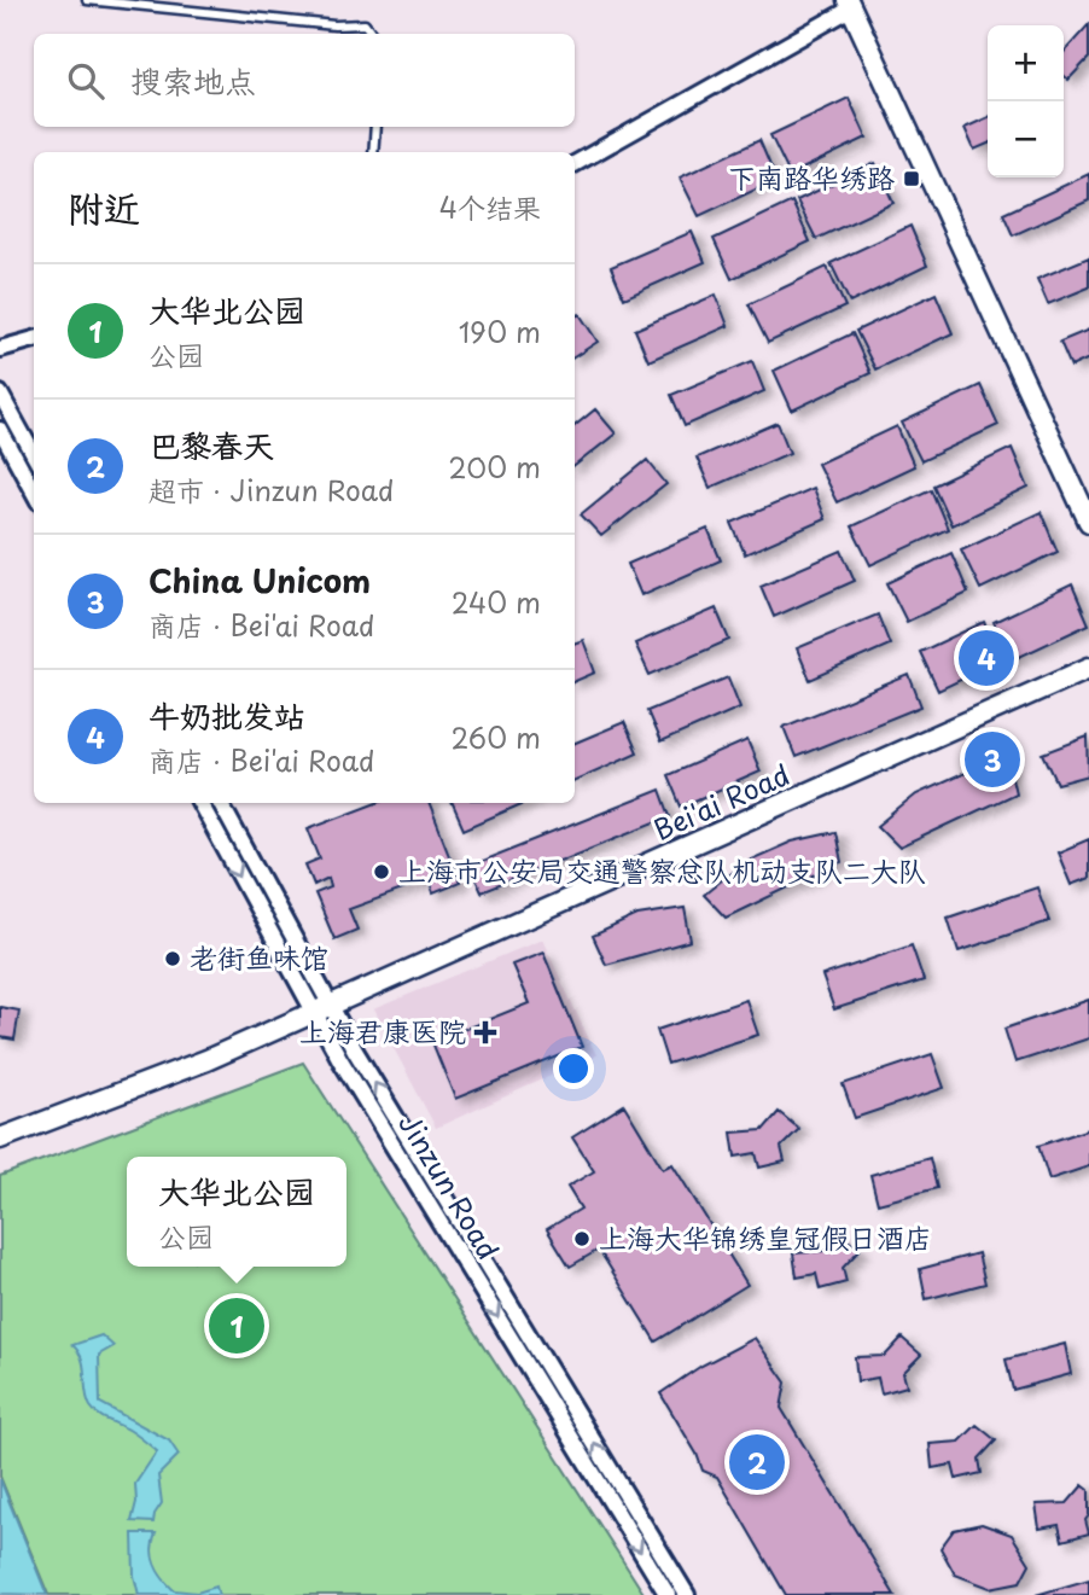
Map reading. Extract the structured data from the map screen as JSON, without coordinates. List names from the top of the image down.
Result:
{
  "streets": {
    "street": ["Bei'ai Road", "Jinzun Road"]
  },
  "crossings": [
    ["Bei'ai Road", "Jinzun Road"]
  ],
  "places": {
    "transit": ["下南路华绣路"],
    "other": ["上海市公安局交通警察总队机动支队二大队", "老街鱼味馆", "上海大华锦绣皇冠假日酒店"],
    "health": ["上海君康医院"]
  },
  "page": {
    "map_buttons": ["+", "−"],
    "search": "搜索地点",
    "heading": ["附近", "4个结果"],
    "list": [
      {
        "mark": "1",
        "name": "大华北公园",
        "note": "公园",
        "value": "190 m"
      },
      {
        "mark": "2",
        "name": "巴黎春天",
        "note": "超市 · Jinzun Road",
        "value": "200 m"
      },
      {
        "mark": "3",
        "name": "China Unicom",
        "note": "商店 · Bei'ai Road",
        "value": "240 m"
      },
      {
        "mark": "4",
        "name": "牛奶批发站",
        "note": "商店 · Bei'ai Road",
        "value": "260 m"
      }
    ],
    "pins": [
      "4",
      "3",
      "1",
      "2"
    ],
    "popup": ["大华北公园", "公园"]
  }
}
